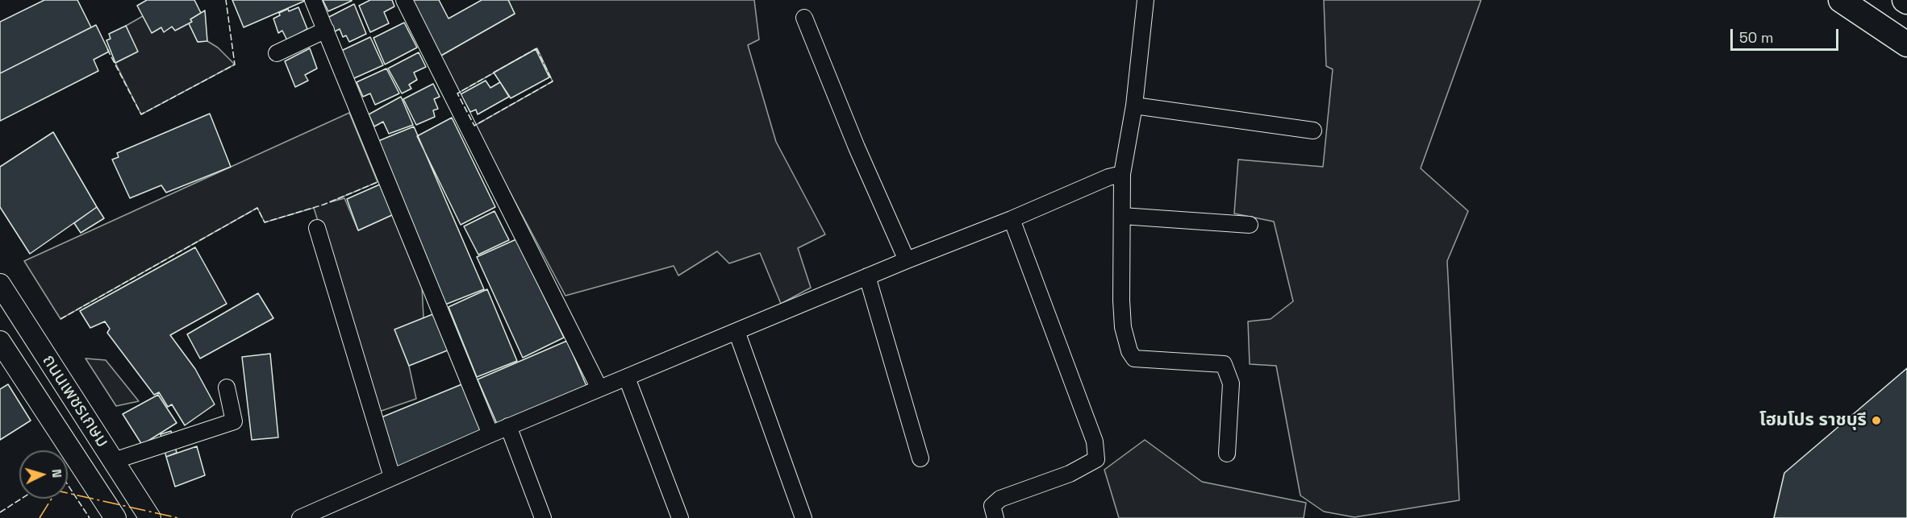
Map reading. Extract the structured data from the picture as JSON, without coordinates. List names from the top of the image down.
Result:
{
  "streets": {
    "main road": ["ถนนเพชรเกษม"]
  },
  "places": ["โฮมโปร ราชบุรี"],
  "scale_bar": "50 m",
  "north": "right"
}
